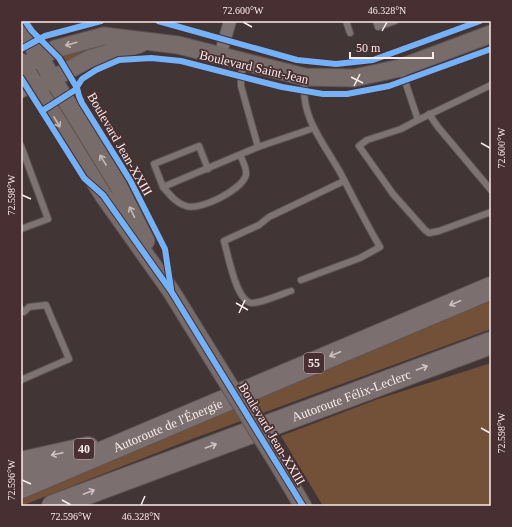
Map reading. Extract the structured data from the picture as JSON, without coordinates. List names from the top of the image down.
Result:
{
  "streets": {
    "highway": [
      "55",
      "Autoroute Félix-Leclerc",
      "Autoroute de l'Énergie",
      "40"
    ],
    "street": ["Boulevard Saint-Jean", "Boulevard Jean-XXIII"]
  },
  "crossings": [
    ["Boulevard Saint-Jean", "Boulevard Jean-XXIII"],
    ["Autoroute de l'Énergie", "40"]
  ],
  "one_way": ["Autoroute Félix-Leclerc", "Autoroute de l'Énergie"],
  "scale_bar": "50 m",
  "coordinates": [
    "72.600°W",
    "46.328°N",
    "72.598°W",
    "72.596°W"
  ]
}
